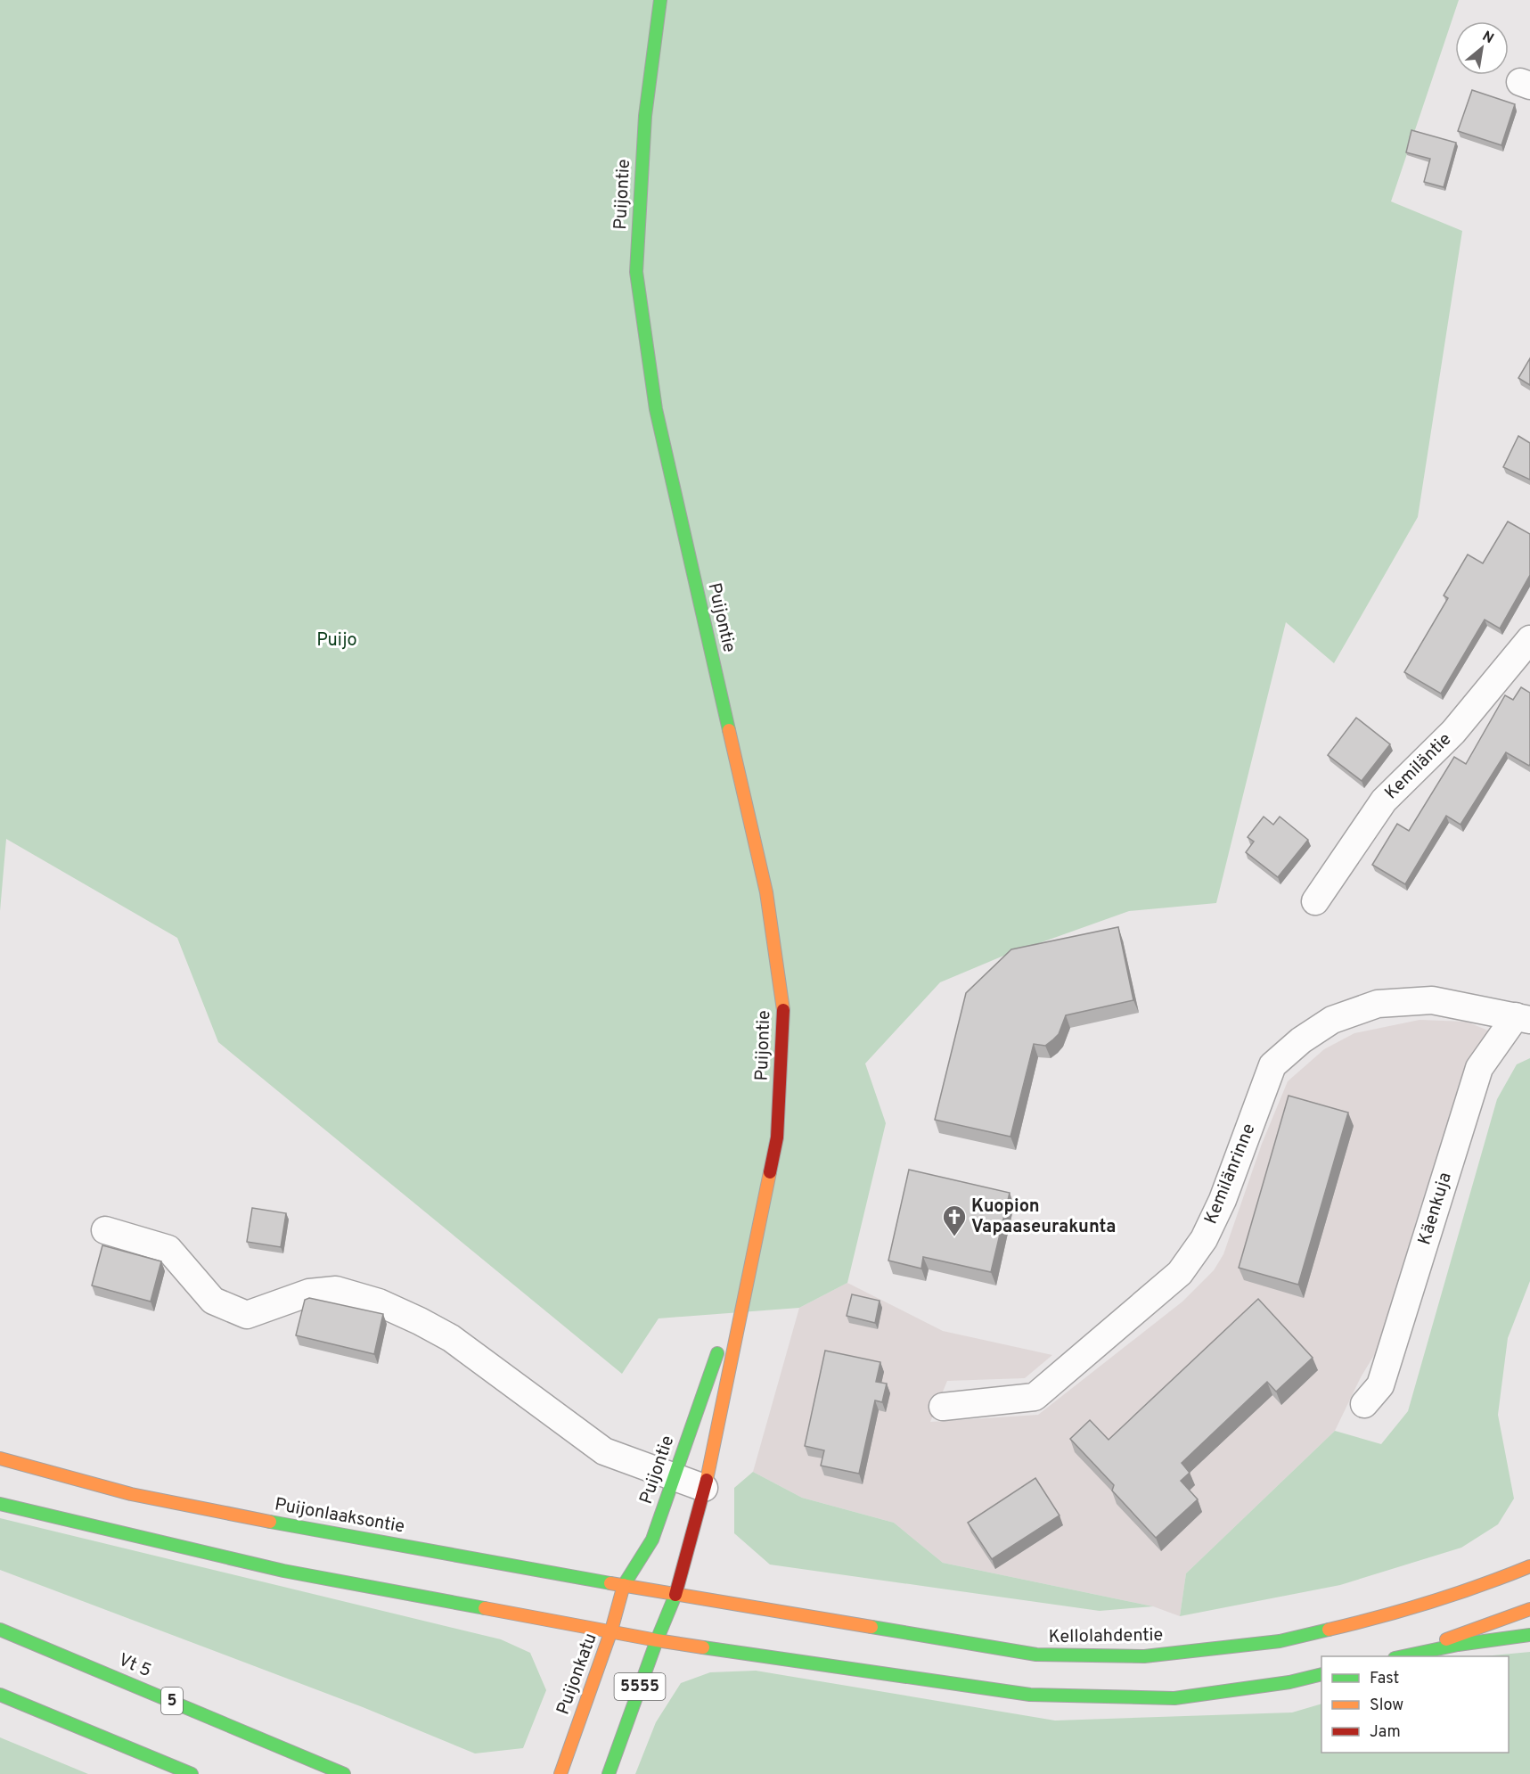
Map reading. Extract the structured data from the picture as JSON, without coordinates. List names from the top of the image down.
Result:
{
  "streets": {
    "main road": [
      "Puijontie",
      "Puijonlaaksontie",
      "Kellolahdentie",
      "Vt 5",
      "Puijonkatu",
      "5555",
      "5"
    ],
    "street": ["Kemiläntie", "Kemilänrinne", "Käenkuja"]
  },
  "crossings": [
    ["Puijontie", "Puijonlaaksontie"],
    ["Puijontie", "Kellolahdentie"],
    ["Puijontie", "Puijonkatu"],
    ["Puijontie", "5555"],
    ["Kemilänrinne", "Käenkuja"],
    ["Puijonlaaksontie", "Kellolahdentie"],
    ["Puijonlaaksontie", "Puijonkatu"],
    ["Puijonlaaksontie", "5555"],
    ["Kellolahdentie", "5555"]
  ],
  "parks": ["Puijo"],
  "places": {
    "church": ["Kuopion Vapaaseurakunta"]
  },
  "legend": ["Fast", "Slow", "Jam"],
  "north": "top right"
}
